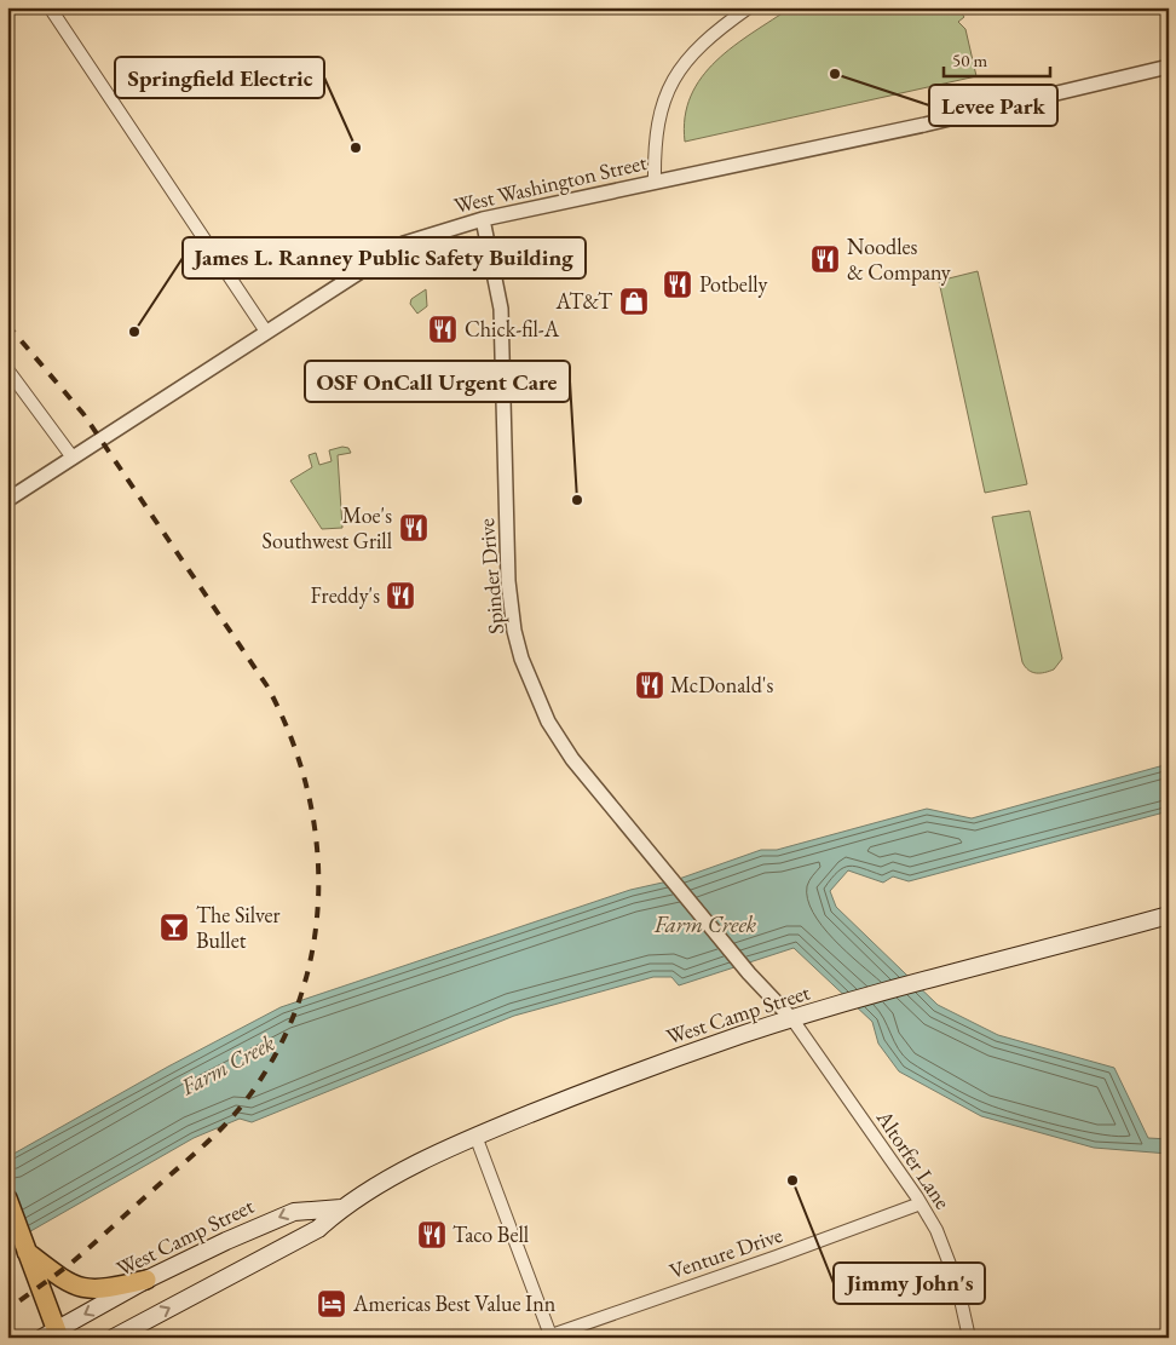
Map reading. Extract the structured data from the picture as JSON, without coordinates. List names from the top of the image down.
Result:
{
  "streets": {
    "main road": ["West Camp Street"],
    "street": [
      "West Washington Street",
      "Spinder Drive",
      "Altorfer Lane",
      "Venture Drive"
    ]
  },
  "crossings": [
    ["West Washington Street", "Spinder Drive"],
    ["Spinder Drive", "West Camp Street"],
    ["Spinder Drive", "Altorfer Lane"],
    ["West Camp Street", "Altorfer Lane"],
    ["Altorfer Lane", "Venture Drive"]
  ],
  "water": ["Farm Creek"],
  "places": {
    "other": [
      "Levee Park",
      "Springfield Electric",
      "James L. Ranney Public Safety Building",
      "OSF OnCall Urgent Care",
      "Jimmy John's"
    ],
    "restaurant": [
      "Noodles & Company",
      "Potbelly",
      "Chick-fil-A",
      "Moe's Southwest Grill",
      "Freddy's",
      "McDonald's",
      "Taco Bell"
    ],
    "shop": ["AT&T"],
    "bar": ["The Silver Bullet"],
    "hotel": ["Americas Best Value Inn"]
  },
  "scale_bar": "50 m"
}
